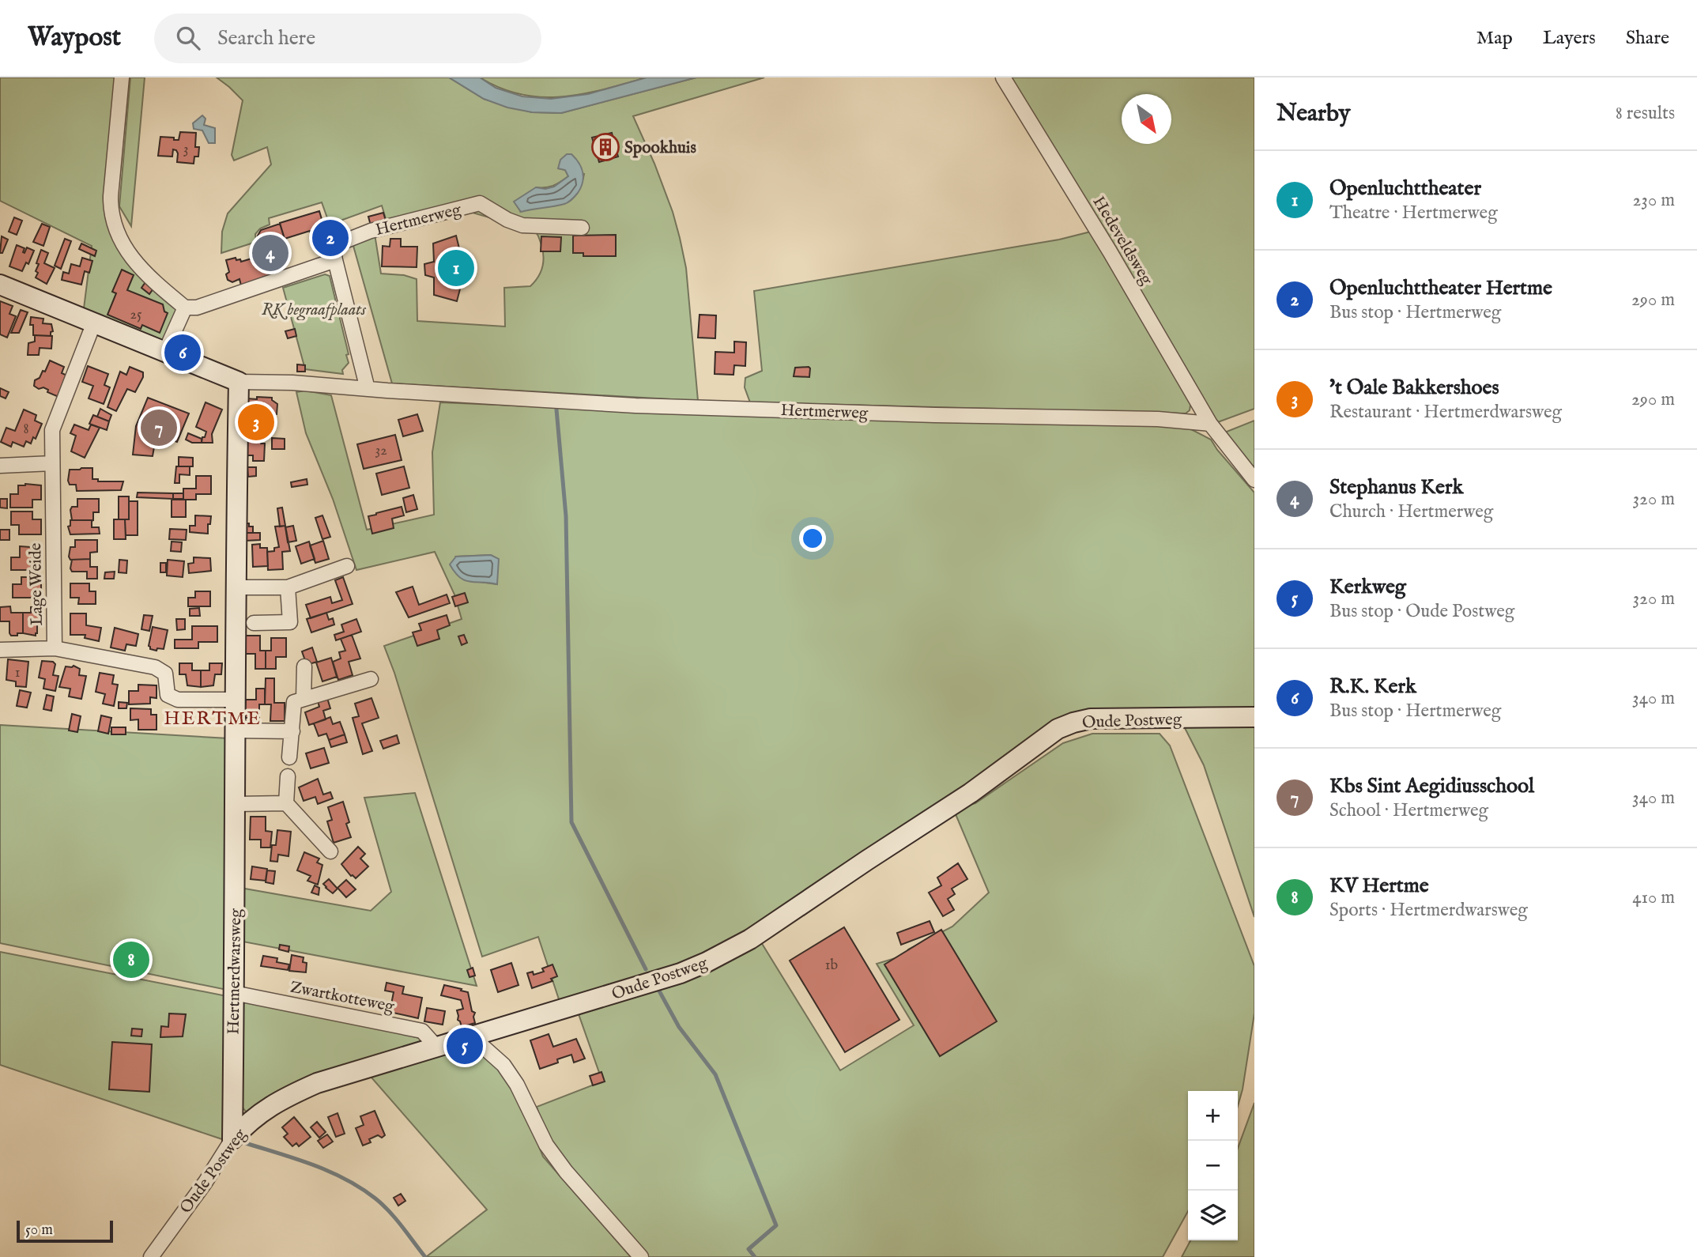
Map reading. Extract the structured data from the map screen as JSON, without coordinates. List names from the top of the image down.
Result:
{
  "streets": {
    "street": [
      "Hertmerweg",
      "Hedeveldsweg",
      "Lage Weide",
      "Oude Postweg",
      "Hertmerdwarsweg",
      "Zwartkotteweg"
    ]
  },
  "crossings": [
    ["Hertmerweg", "Hedeveldsweg"],
    ["Hertmerweg", "Lage Weide"],
    ["Hertmerweg", "Hertmerdwarsweg"],
    ["Lage Weide", "Hertmerdwarsweg"],
    ["Oude Postweg", "Hertmerdwarsweg"],
    ["Oude Postweg", "Zwartkotteweg"],
    ["Hertmerdwarsweg", "Zwartkotteweg"]
  ],
  "districts": ["HERTME"],
  "parks": ["RK begraafplaats"],
  "places": {
    "building": ["Spookhuis"]
  },
  "house_numbers": [
    "3",
    "25",
    "8",
    "32",
    "1",
    "1b"
  ],
  "scale_bar": "50 m",
  "north": "bottom right",
  "page": {
    "header": "Waypost",
    "search": "Search here",
    "nav": ["Map", "Layers", "Share"],
    "heading": ["Nearby", "8 results"],
    "list": [
      {
        "mark": "1",
        "name": "Openluchttheater",
        "note": "Theatre · Hertmerweg",
        "value": "230 m"
      },
      {
        "mark": "2",
        "name": "Openluchttheater Hertme",
        "note": "Bus stop · Hertmerweg",
        "value": "290 m"
      },
      {
        "mark": "3",
        "name": "'t Oale Bakkershoes",
        "note": "Restaurant · Hertmerdwarsweg",
        "value": "290 m"
      },
      {
        "mark": "4",
        "name": "Stephanus Kerk",
        "note": "Church · Hertmerweg",
        "value": "320 m"
      },
      {
        "mark": "5",
        "name": "Kerkweg",
        "note": "Bus stop · Oude Postweg",
        "value": "320 m"
      },
      {
        "mark": "6",
        "name": "R.K. Kerk",
        "note": "Bus stop · Hertmerweg",
        "value": "340 m"
      },
      {
        "mark": "7",
        "name": "Kbs Sint Aegidiusschool",
        "note": "School · Hertmerweg",
        "value": "340 m"
      },
      {
        "mark": "8",
        "name": "KV Hertme",
        "note": "Sports · Hertmerdwarsweg",
        "value": "410 m"
      }
    ],
    "pins": [
      "2",
      "4",
      "1",
      "6",
      "3",
      "7",
      "8",
      "5"
    ],
    "map_buttons": ["+", "−"],
    "scale": "50 m"
  }
}
